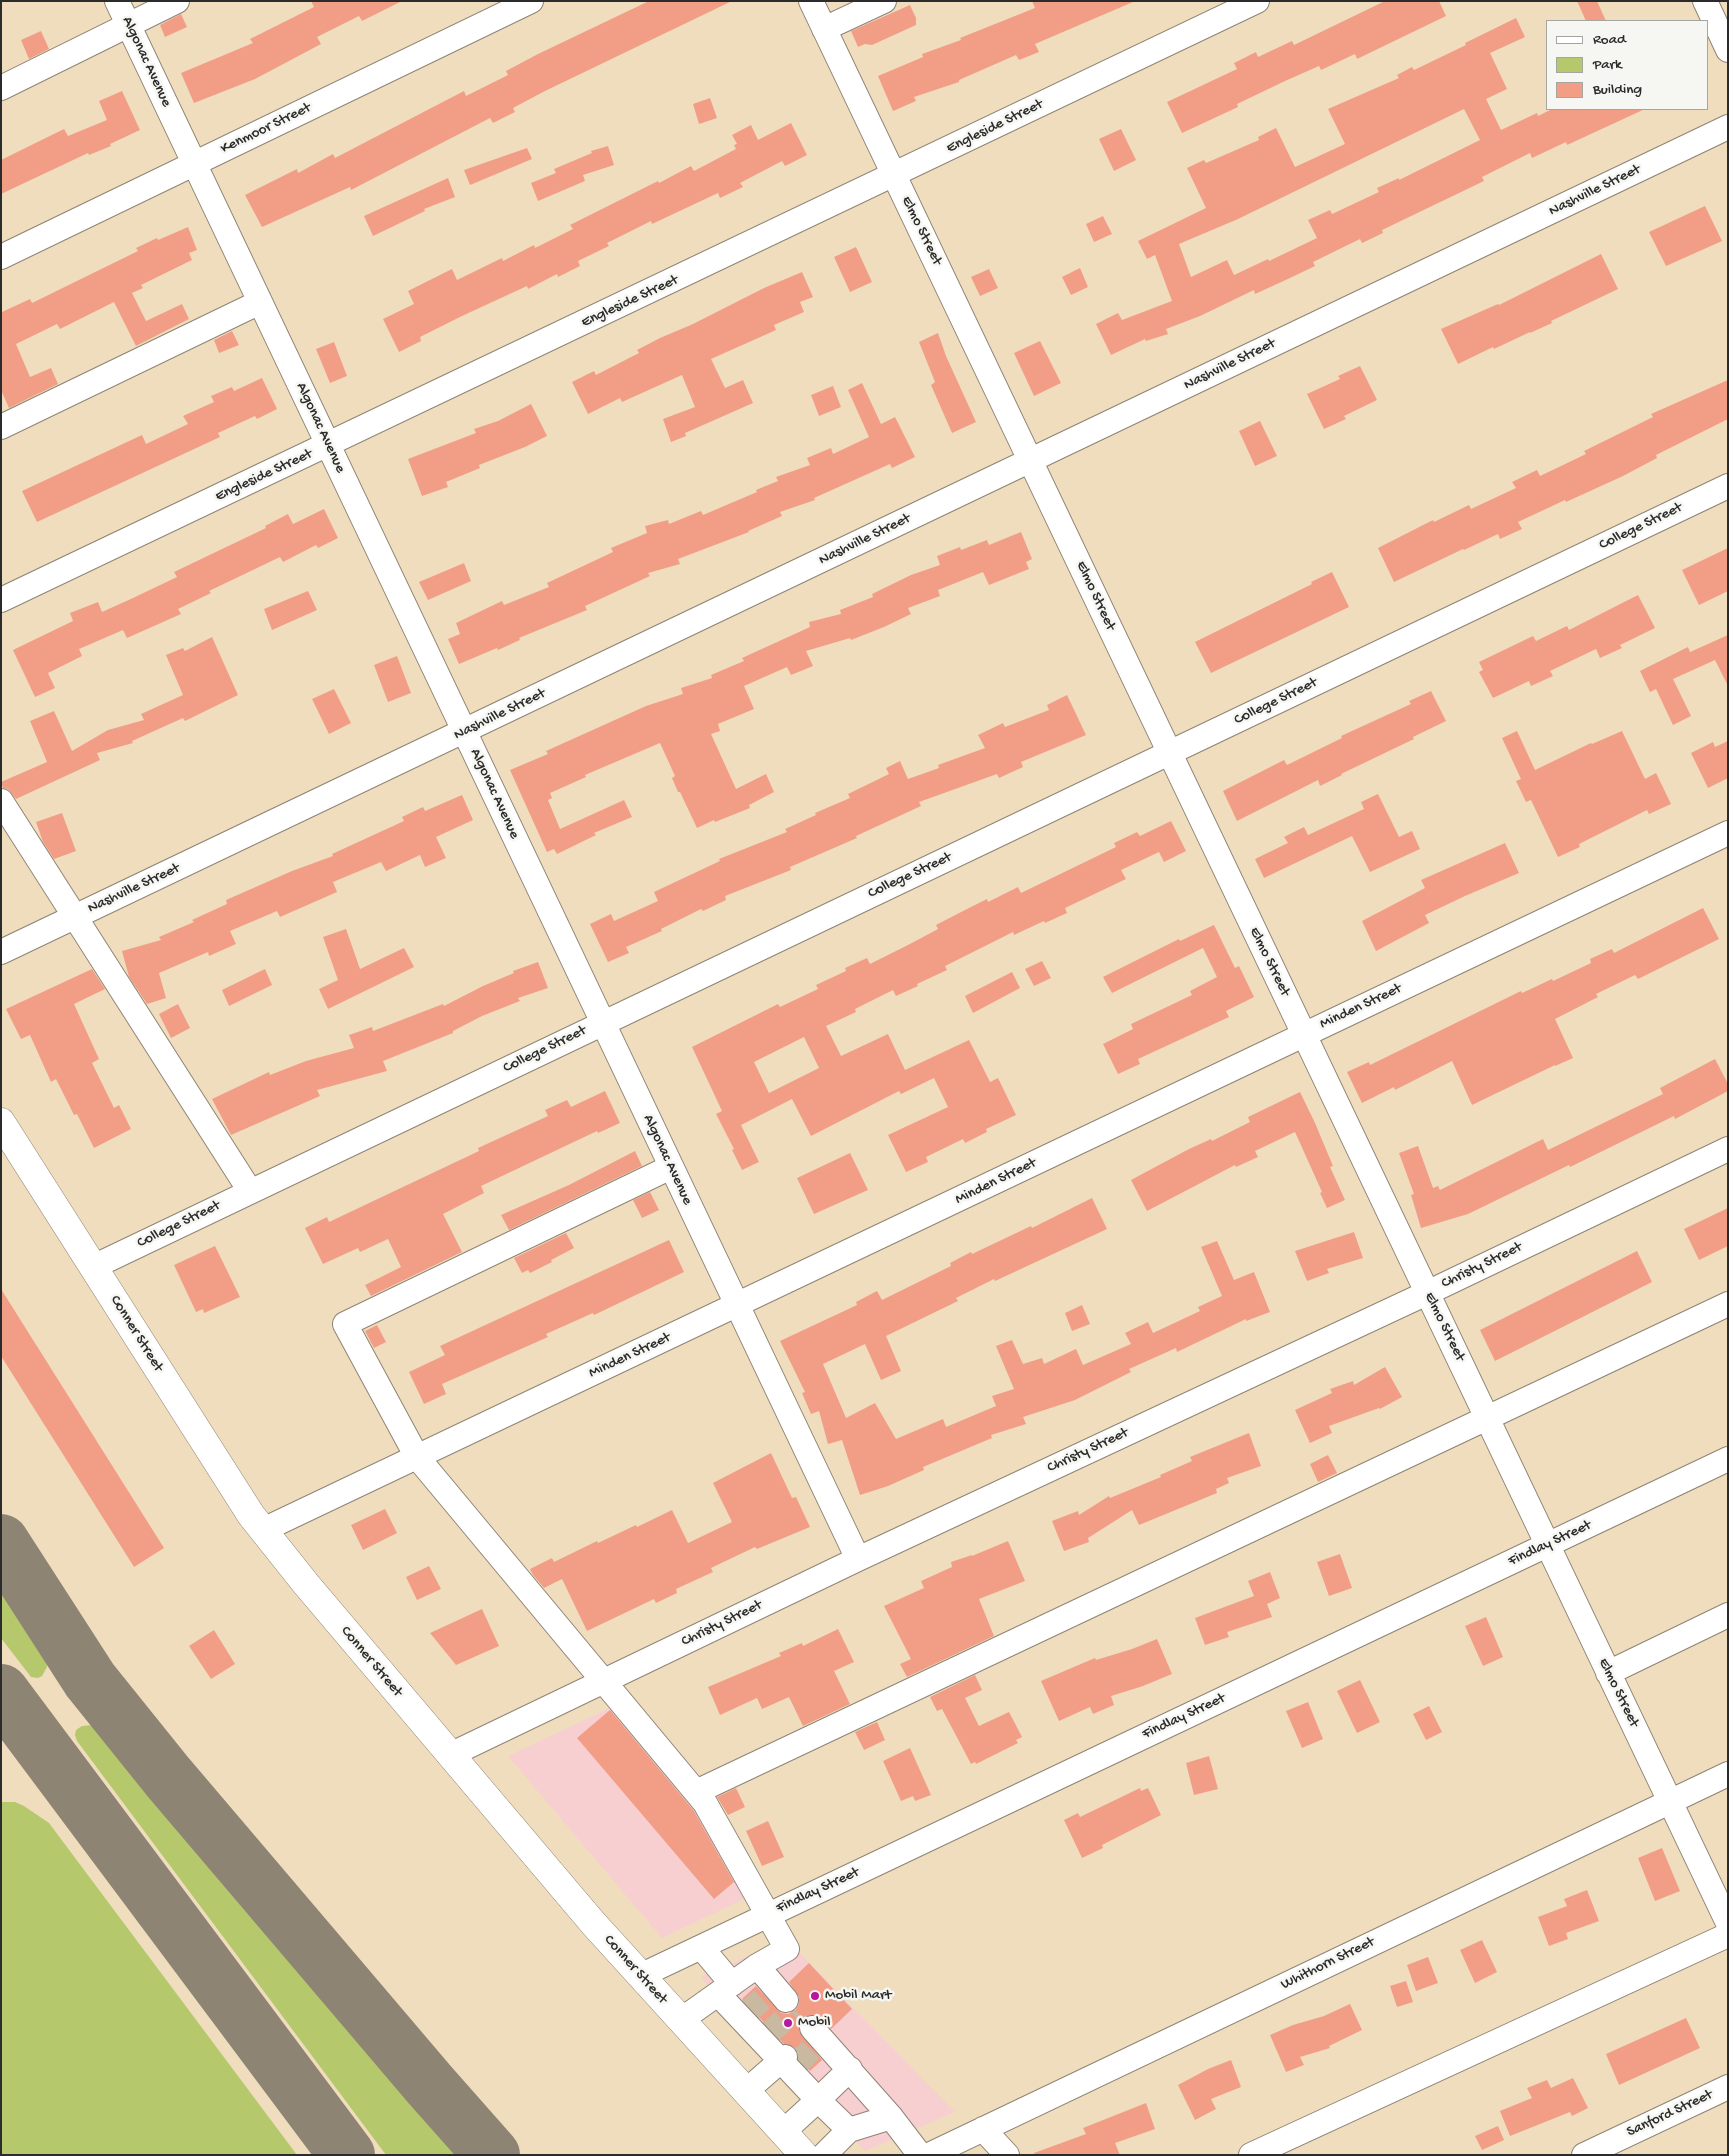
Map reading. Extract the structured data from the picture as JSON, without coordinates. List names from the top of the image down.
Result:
{
  "streets": {
    "main road": ["Conner Street"],
    "street": [
      "Algonac Avenue",
      "Engleside Street",
      "Kenmoor Street",
      "Nashville Street",
      "Elmo Street",
      "College Street",
      "Minden Street",
      "Christy Street",
      "Findlay Street",
      "Whithorn Street",
      "Sanford Street"
    ]
  },
  "crossings": [
    ["Algonac Avenue", "Engleside Street"],
    ["Algonac Avenue", "Kenmoor Street"],
    ["Algonac Avenue", "Nashville Street"],
    ["Algonac Avenue", "College Street"],
    ["Algonac Avenue", "Minden Street"],
    ["Algonac Avenue", "Christy Street"],
    ["Engleside Street", "Elmo Street"],
    ["Nashville Street", "Elmo Street"],
    ["Elmo Street", "College Street"],
    ["Elmo Street", "Minden Street"],
    ["Elmo Street", "Christy Street"],
    ["Elmo Street", "Findlay Street"],
    ["Elmo Street", "Whithorn Street"],
    ["College Street", "Conner Street"],
    ["Minden Street", "Conner Street"],
    ["Christy Street", "Conner Street"],
    ["Conner Street", "Findlay Street"]
  ],
  "places": ["Mobil Mart", "Mobil"],
  "legend": ["Road", "Park", "Building"]
}
